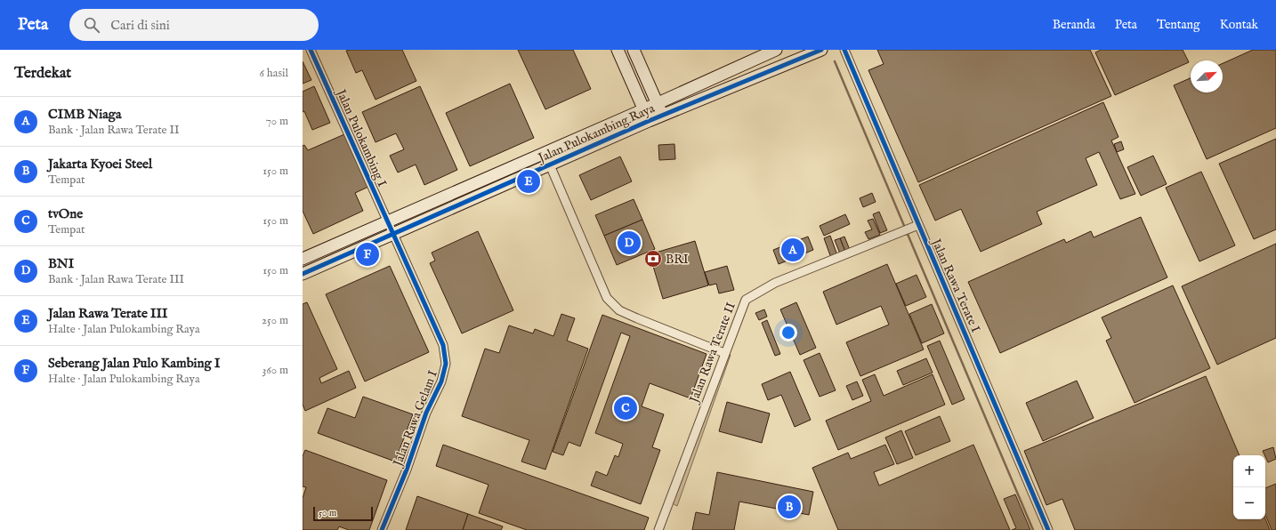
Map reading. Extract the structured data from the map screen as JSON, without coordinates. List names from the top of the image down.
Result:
{
  "streets": {
    "street": [
      "Jalan Pulokambing Raya",
      "Jalan Pulokambing I",
      "Jalan Rawa Terate I",
      "Jalan Rawa Terate II",
      "Jalan Rawa Gelam I"
    ]
  },
  "crossings": [
    ["Jalan Pulokambing Raya", "Jalan Pulokambing I"],
    ["Jalan Pulokambing Raya", "Jalan Rawa Gelam I"],
    ["Jalan Pulokambing I", "Jalan Rawa Gelam I"],
    ["Jalan Rawa Terate I", "Jalan Rawa Terate II"]
  ],
  "places": {
    "bank": ["BRI"]
  },
  "scale_bar": "50 m",
  "north": "top right",
  "page": {
    "header": "Peta",
    "search": "Cari di sini",
    "nav": [
      "Beranda",
      "Peta",
      "Tentang",
      "Kontak"
    ],
    "heading": ["Terdekat", "6 hasil"],
    "list": [
      {
        "mark": "A",
        "name": "CIMB Niaga",
        "note": "Bank · Jalan Rawa Terate II",
        "value": "70 m"
      },
      {
        "mark": "B",
        "name": "Jakarta Kyoei Steel",
        "note": "Tempat",
        "value": "150 m"
      },
      {
        "mark": "C",
        "name": "tvOne",
        "note": "Tempat",
        "value": "150 m"
      },
      {
        "mark": "D",
        "name": "BNI",
        "note": "Bank · Jalan Rawa Terate III",
        "value": "150 m"
      },
      {
        "mark": "E",
        "name": "Jalan Rawa Terate III",
        "note": "Halte · Jalan Pulokambing Raya",
        "value": "250 m"
      },
      {
        "mark": "F",
        "name": "Seberang Jalan Pulo Kambing I",
        "note": "Halte · Jalan Pulokambing Raya",
        "value": "360 m"
      }
    ],
    "pins": [
      "E",
      "D",
      "A",
      "F",
      "C",
      "B"
    ],
    "map_buttons": ["+", "−"],
    "scale": "50 m"
  }
}
